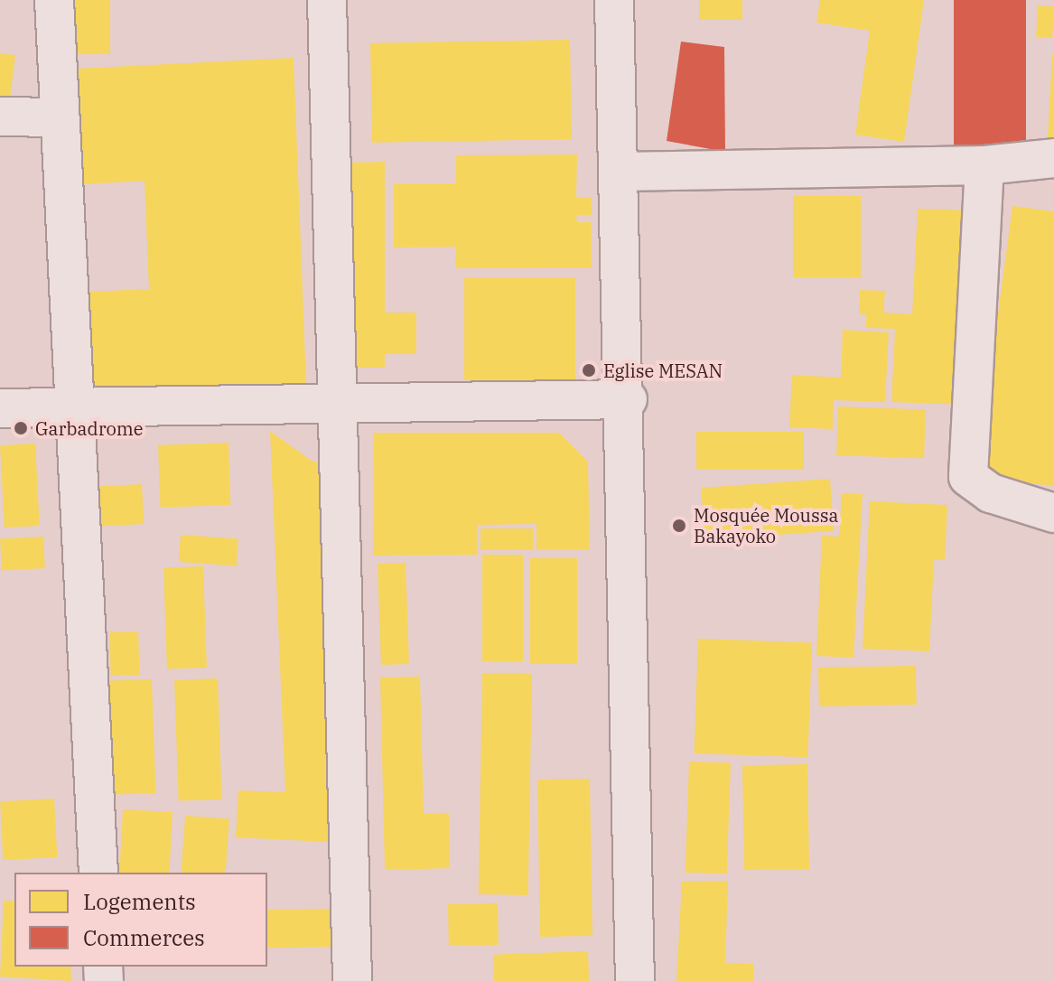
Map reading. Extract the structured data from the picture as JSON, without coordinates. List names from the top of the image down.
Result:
{
  "places": ["Eglise MESAN", "Garbadrome", "Mosquée Moussa Bakayoko"],
  "legend": ["Logements", "Commerces"]
}
